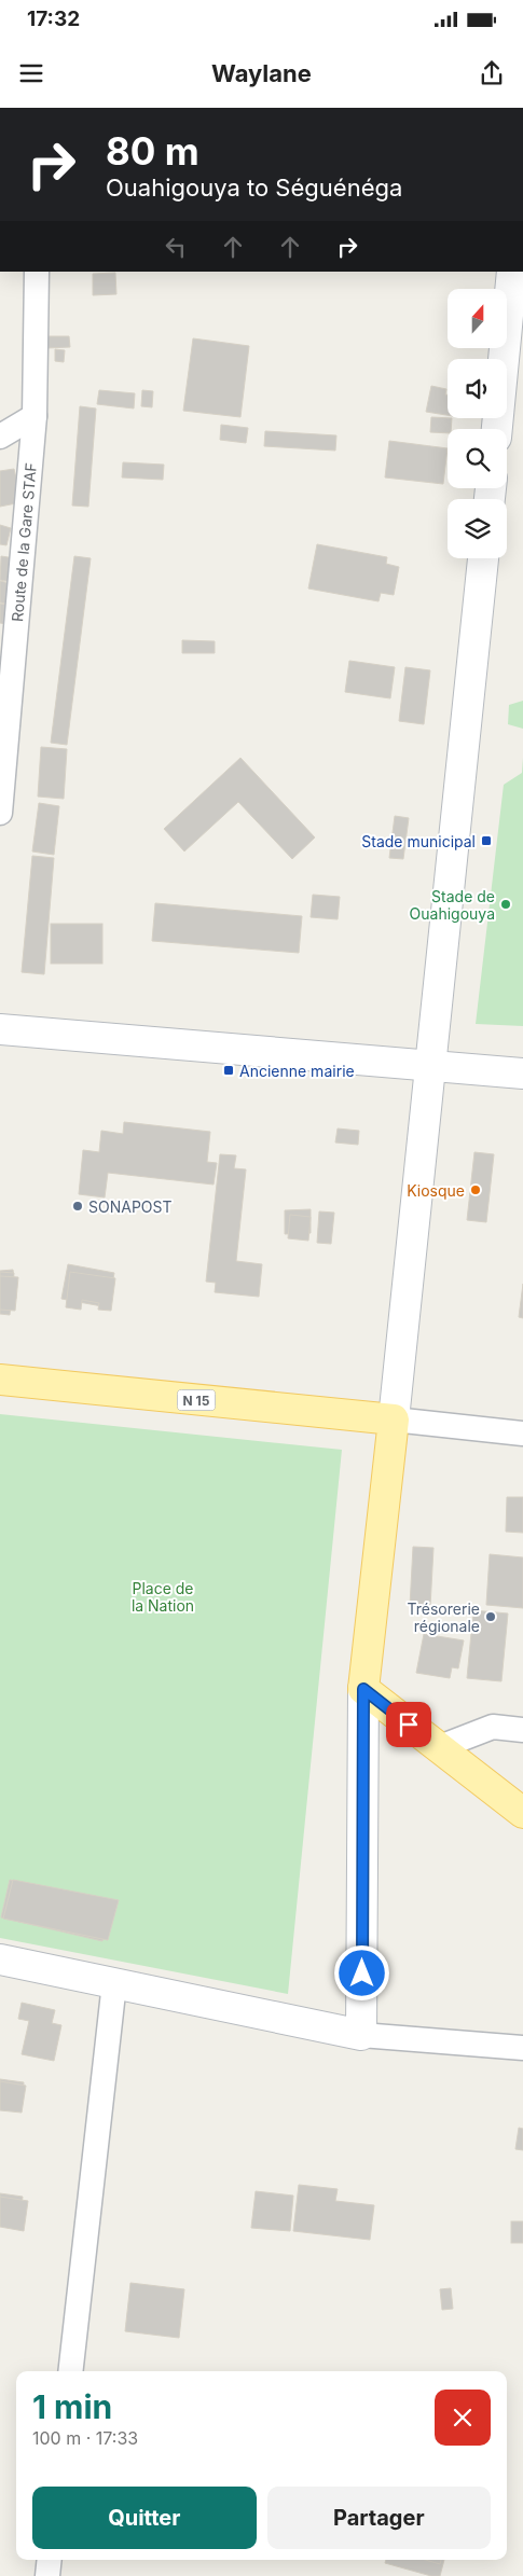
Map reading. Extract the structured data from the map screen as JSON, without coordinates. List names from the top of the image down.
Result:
{
  "streets": {
    "main road": ["N 15"],
    "street": ["Route de la Gare STAF"]
  },
  "parks": ["Place de la Nation"],
  "places": {
    "transit": ["Stade municipal", "Ancienne mairie"],
    "other": [
      "Stade de Ouahigouya",
      "Kiosque",
      "SONAPOST",
      "Trésorerie régionale"
    ]
  },
  "north": "top",
  "page": {
    "status": "17:32",
    "header": "Waylane",
    "turn": ["80 m", "Ouahigouya to Séguénéga"],
    "heading": ["1 min", "100 m · 17:33"],
    "buttons": ["Quitter", "Partager"]
  }
}
